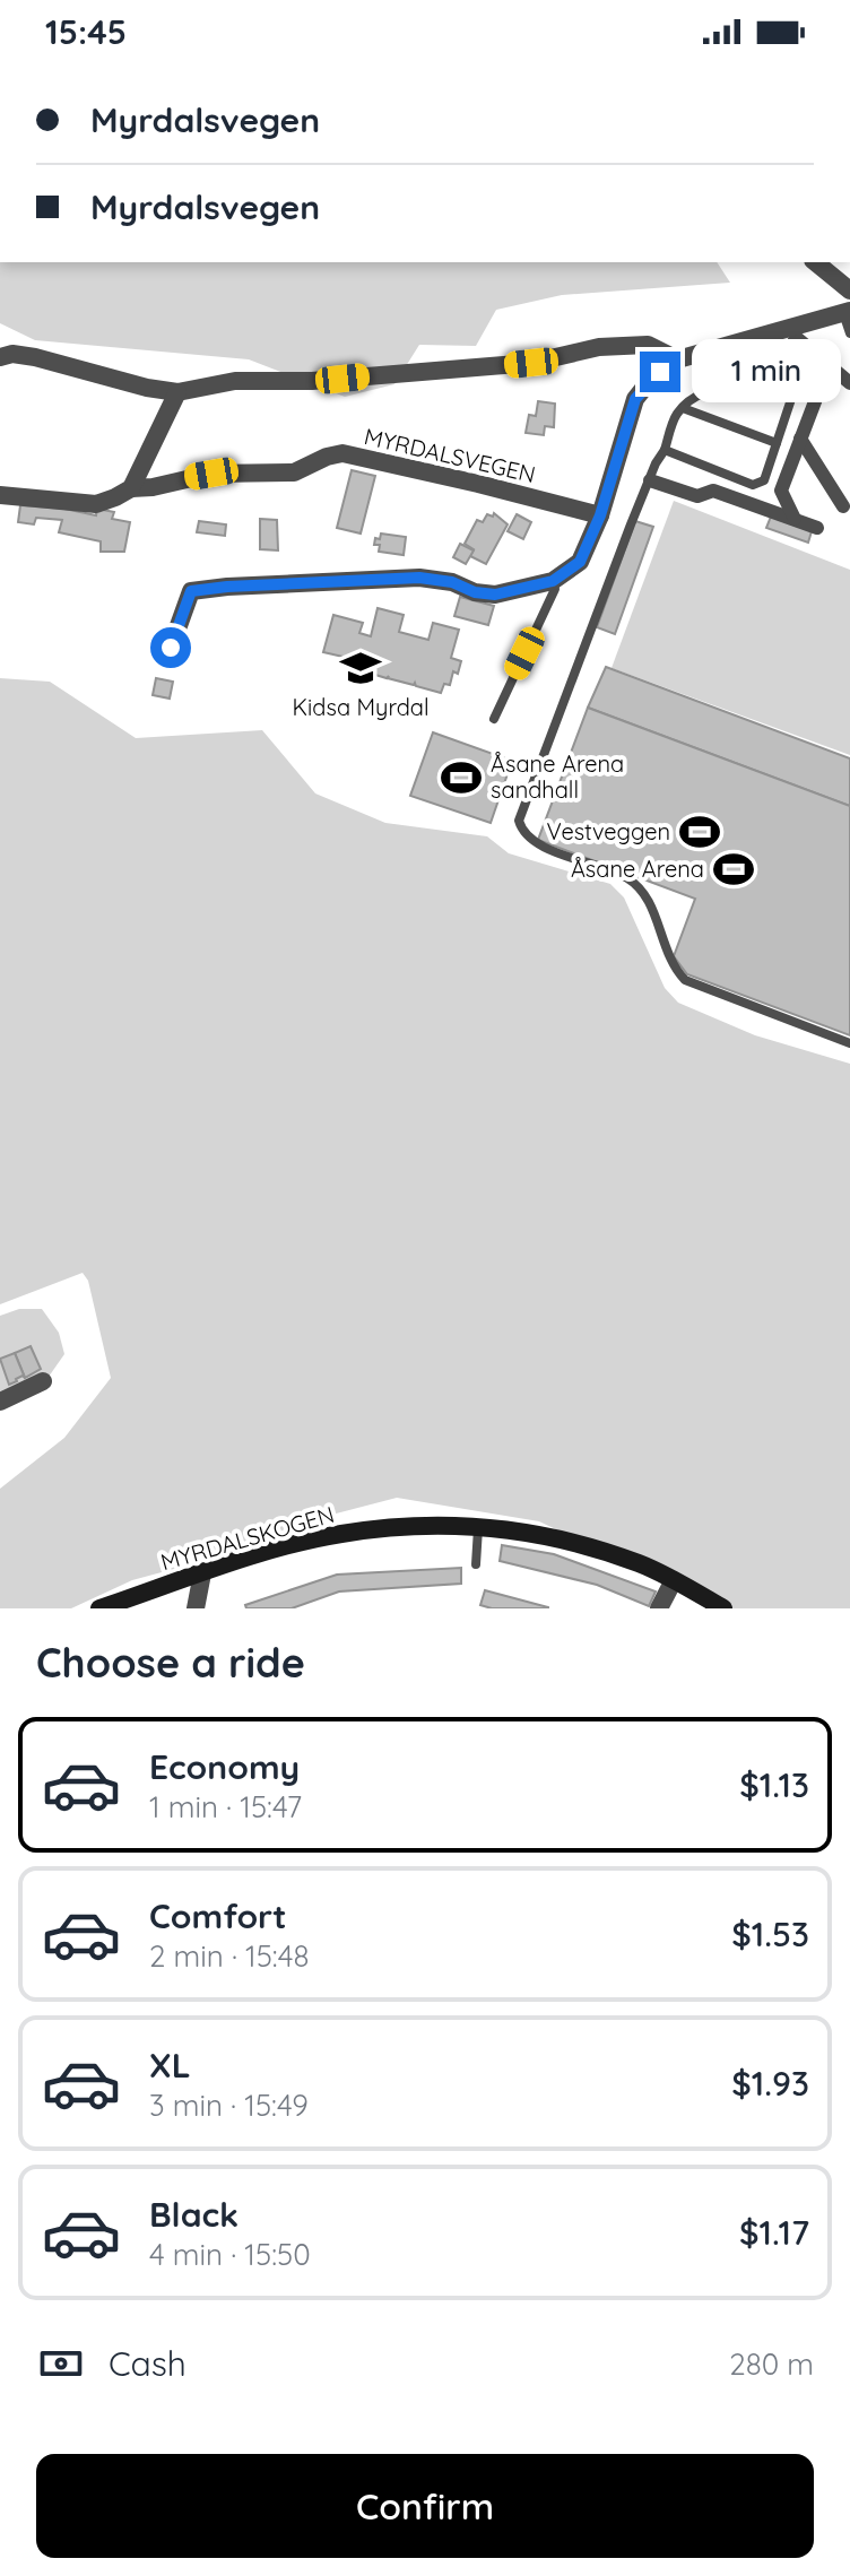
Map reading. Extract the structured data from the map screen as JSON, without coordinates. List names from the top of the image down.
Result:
{
  "streets": {
    "main road": ["MYRDALSKOGEN"],
    "street": ["MYRDALSVEGEN"]
  },
  "places": {
    "school or university": ["Kidsa Myrdal"],
    "sports": ["Åsane Arena sandhall", "Vestveggen", "Åsane Arena"]
  },
  "page": {
    "status": "15:45",
    "banner": ["Myrdalsvegen", "Myrdalsvegen"],
    "bubble": "1 min",
    "heading": "Choose a ride",
    "list": [
      {
        "name": "Economy",
        "note": "1 min · 15:47",
        "value": "$1.13"
      },
      {
        "name": "Comfort",
        "note": "2 min · 15:48",
        "value": "$1.53"
      },
      {
        "name": "XL",
        "note": "3 min · 15:49",
        "value": "$1.93"
      },
      {
        "name": "Black",
        "note": "4 min · 15:50",
        "value": "$1.17"
      }
    ],
    "pay": ["Cash", "280 m"],
    "buttons": "Confirm"
  }
}
